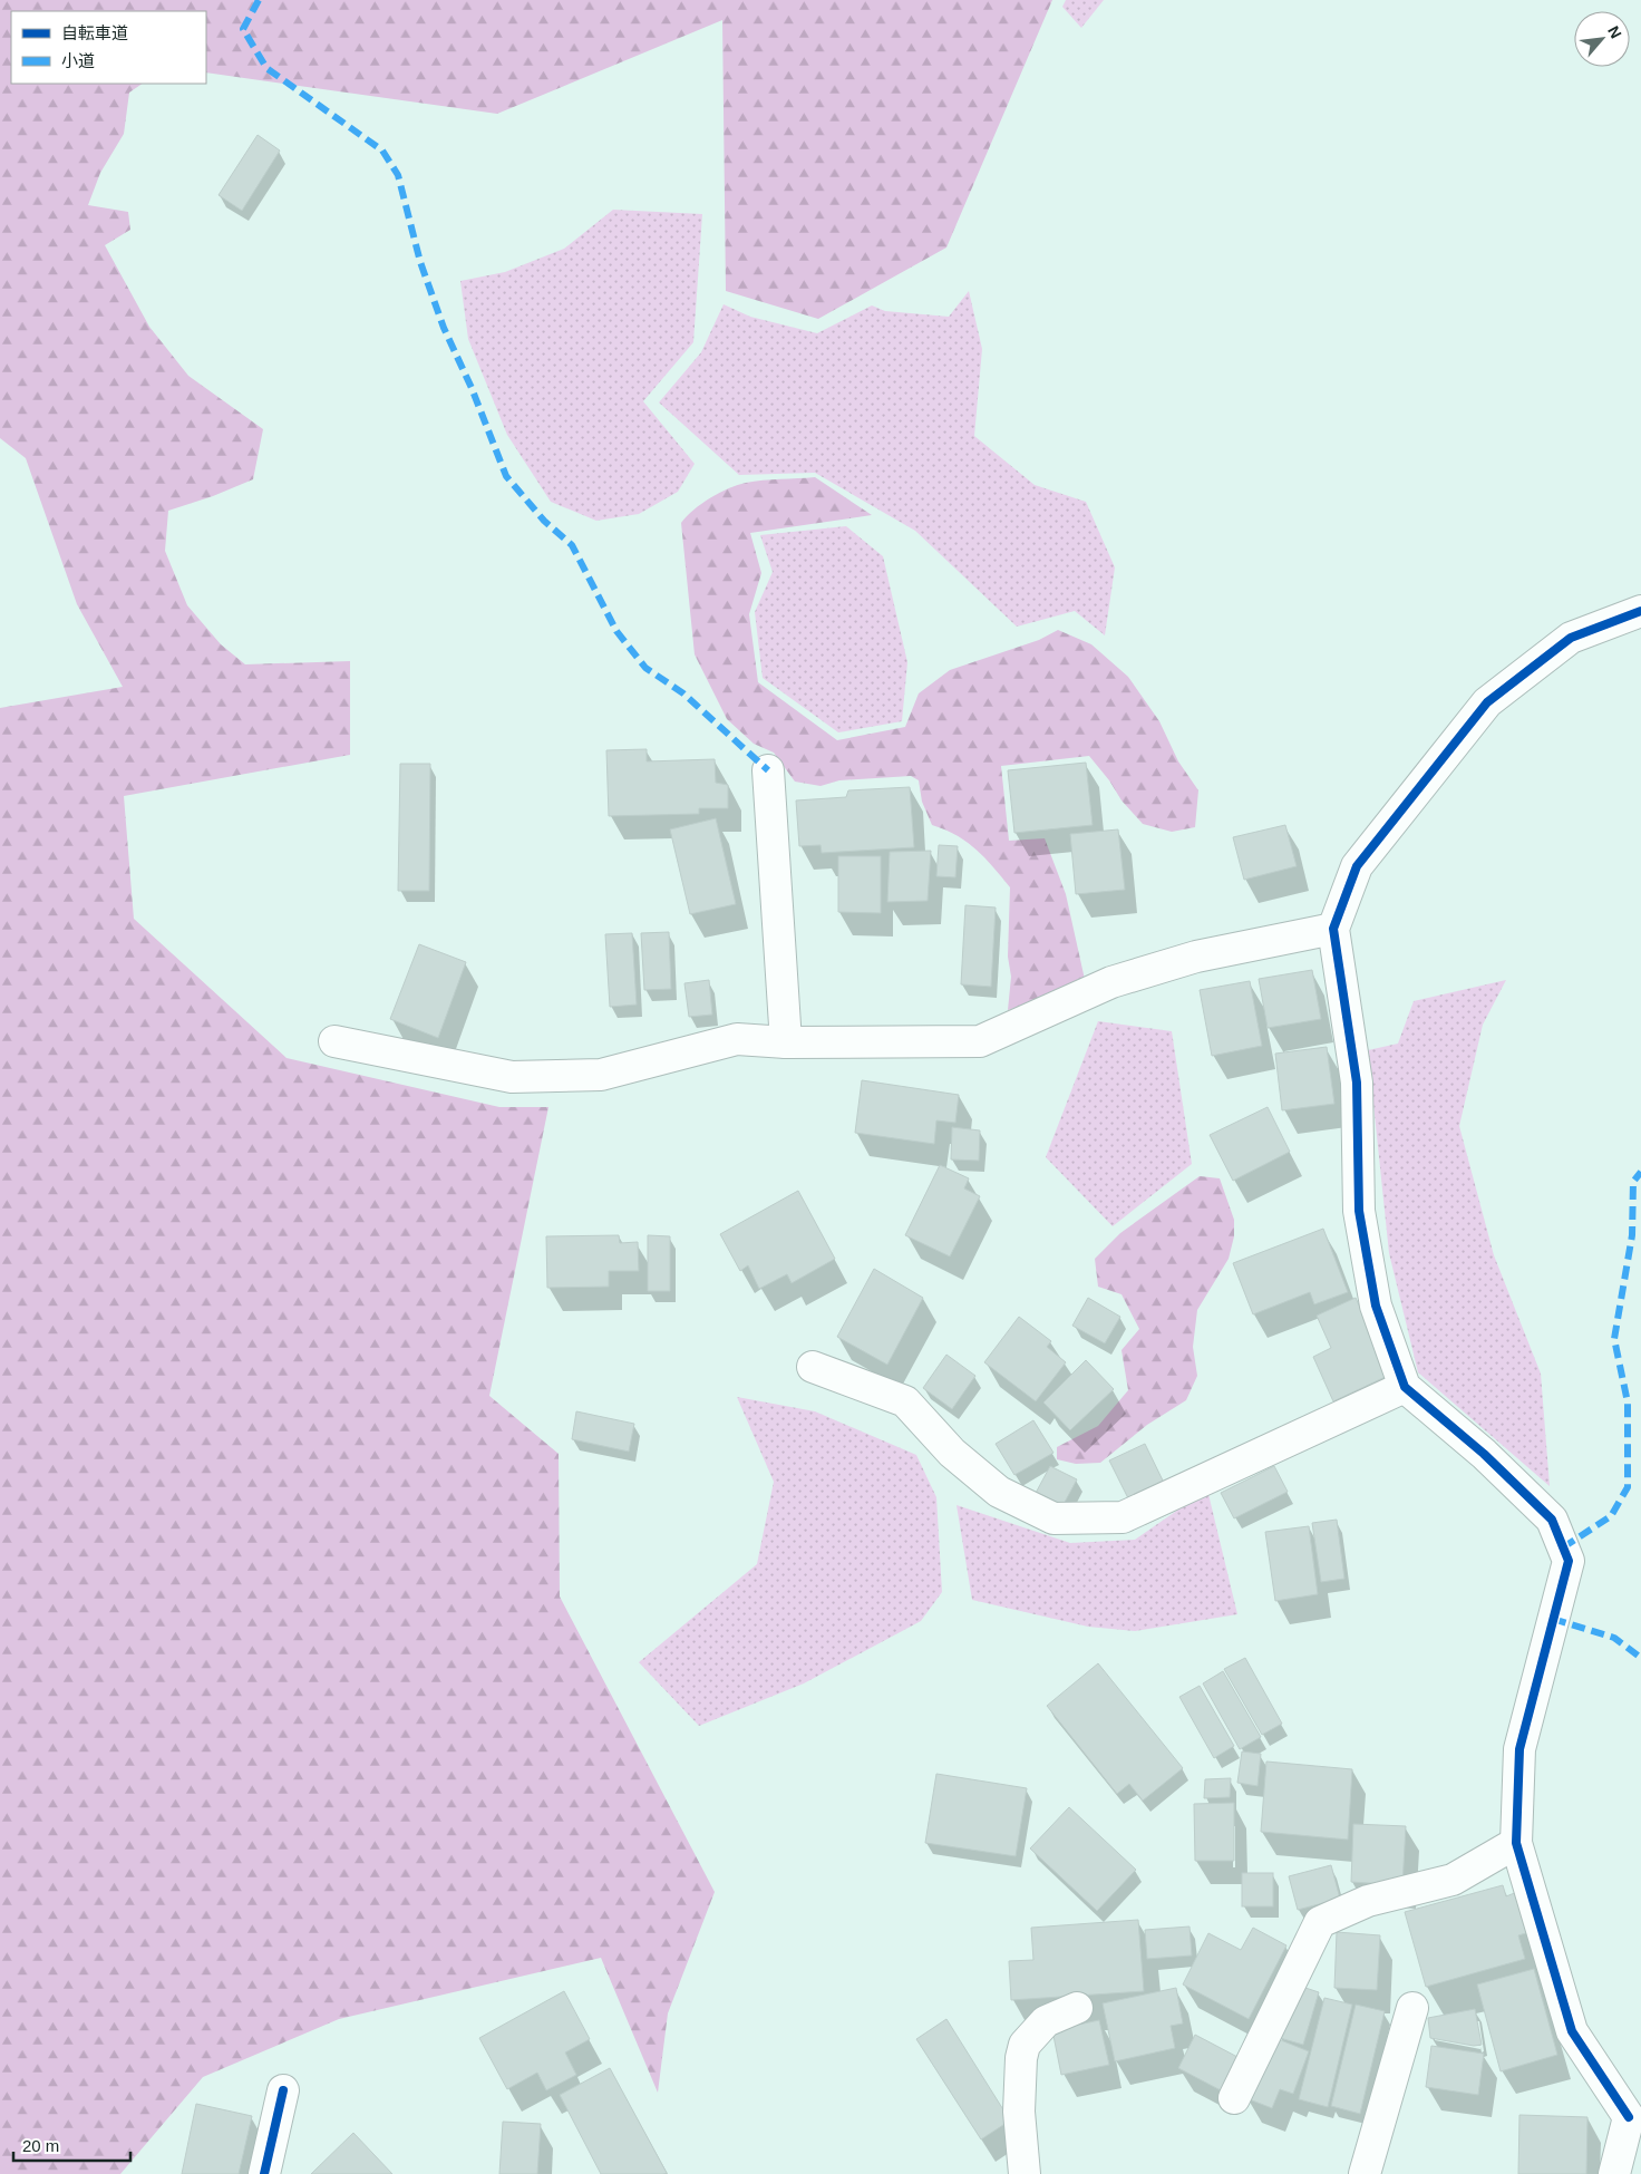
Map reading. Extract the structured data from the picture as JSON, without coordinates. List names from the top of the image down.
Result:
{
  "legend": ["自転車道", "小道"],
  "scale_bar": "20 m",
  "north": "top right"
}
